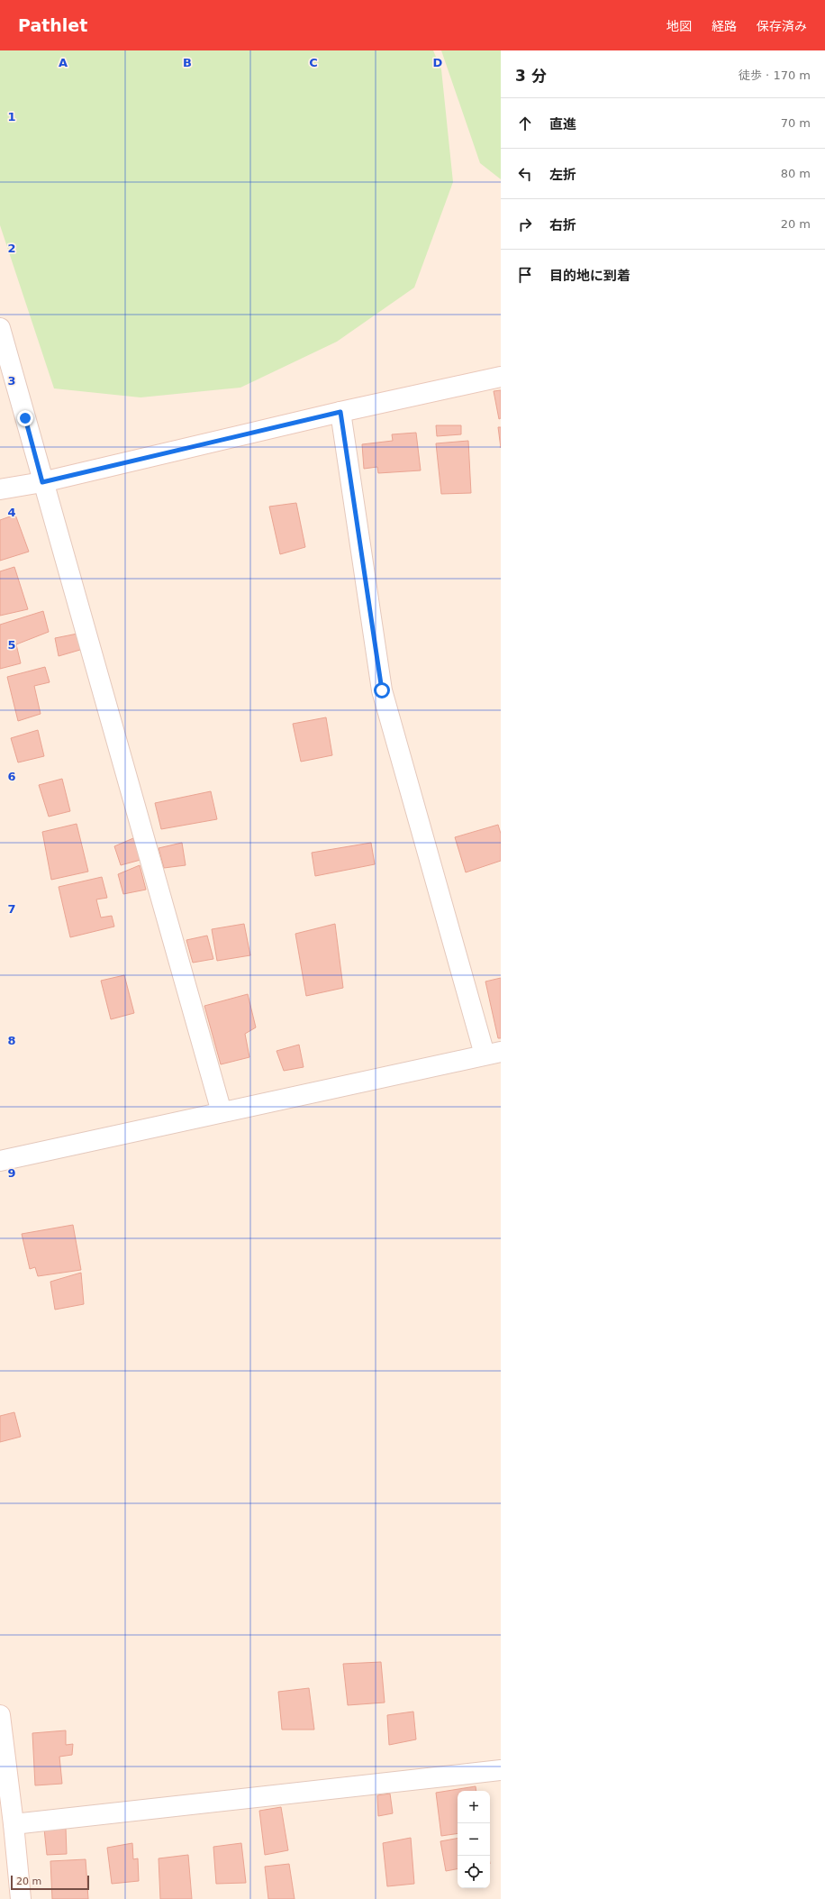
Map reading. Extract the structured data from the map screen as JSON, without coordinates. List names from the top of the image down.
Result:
{
  "scale_bar": "20 m",
  "page": {
    "header": "Pathlet",
    "nav": ["地図", "経路", "保存済み"],
    "heading": ["3 分", "徒歩 · 170 m"],
    "list": [
      ["直進", "70 m"],
      ["左折", "80 m"],
      ["右折", "20 m"],
      "目的地に到着"
    ],
    "map_buttons": ["+", "−"],
    "scale": "20 m"
  },
  "grid": {
    "columns": [
      "A",
      "B",
      "C",
      "D"
    ],
    "rows": [
      "1",
      "2",
      "3",
      "4",
      "5",
      "6",
      "7",
      "8",
      "9"
    ]
  }
}
